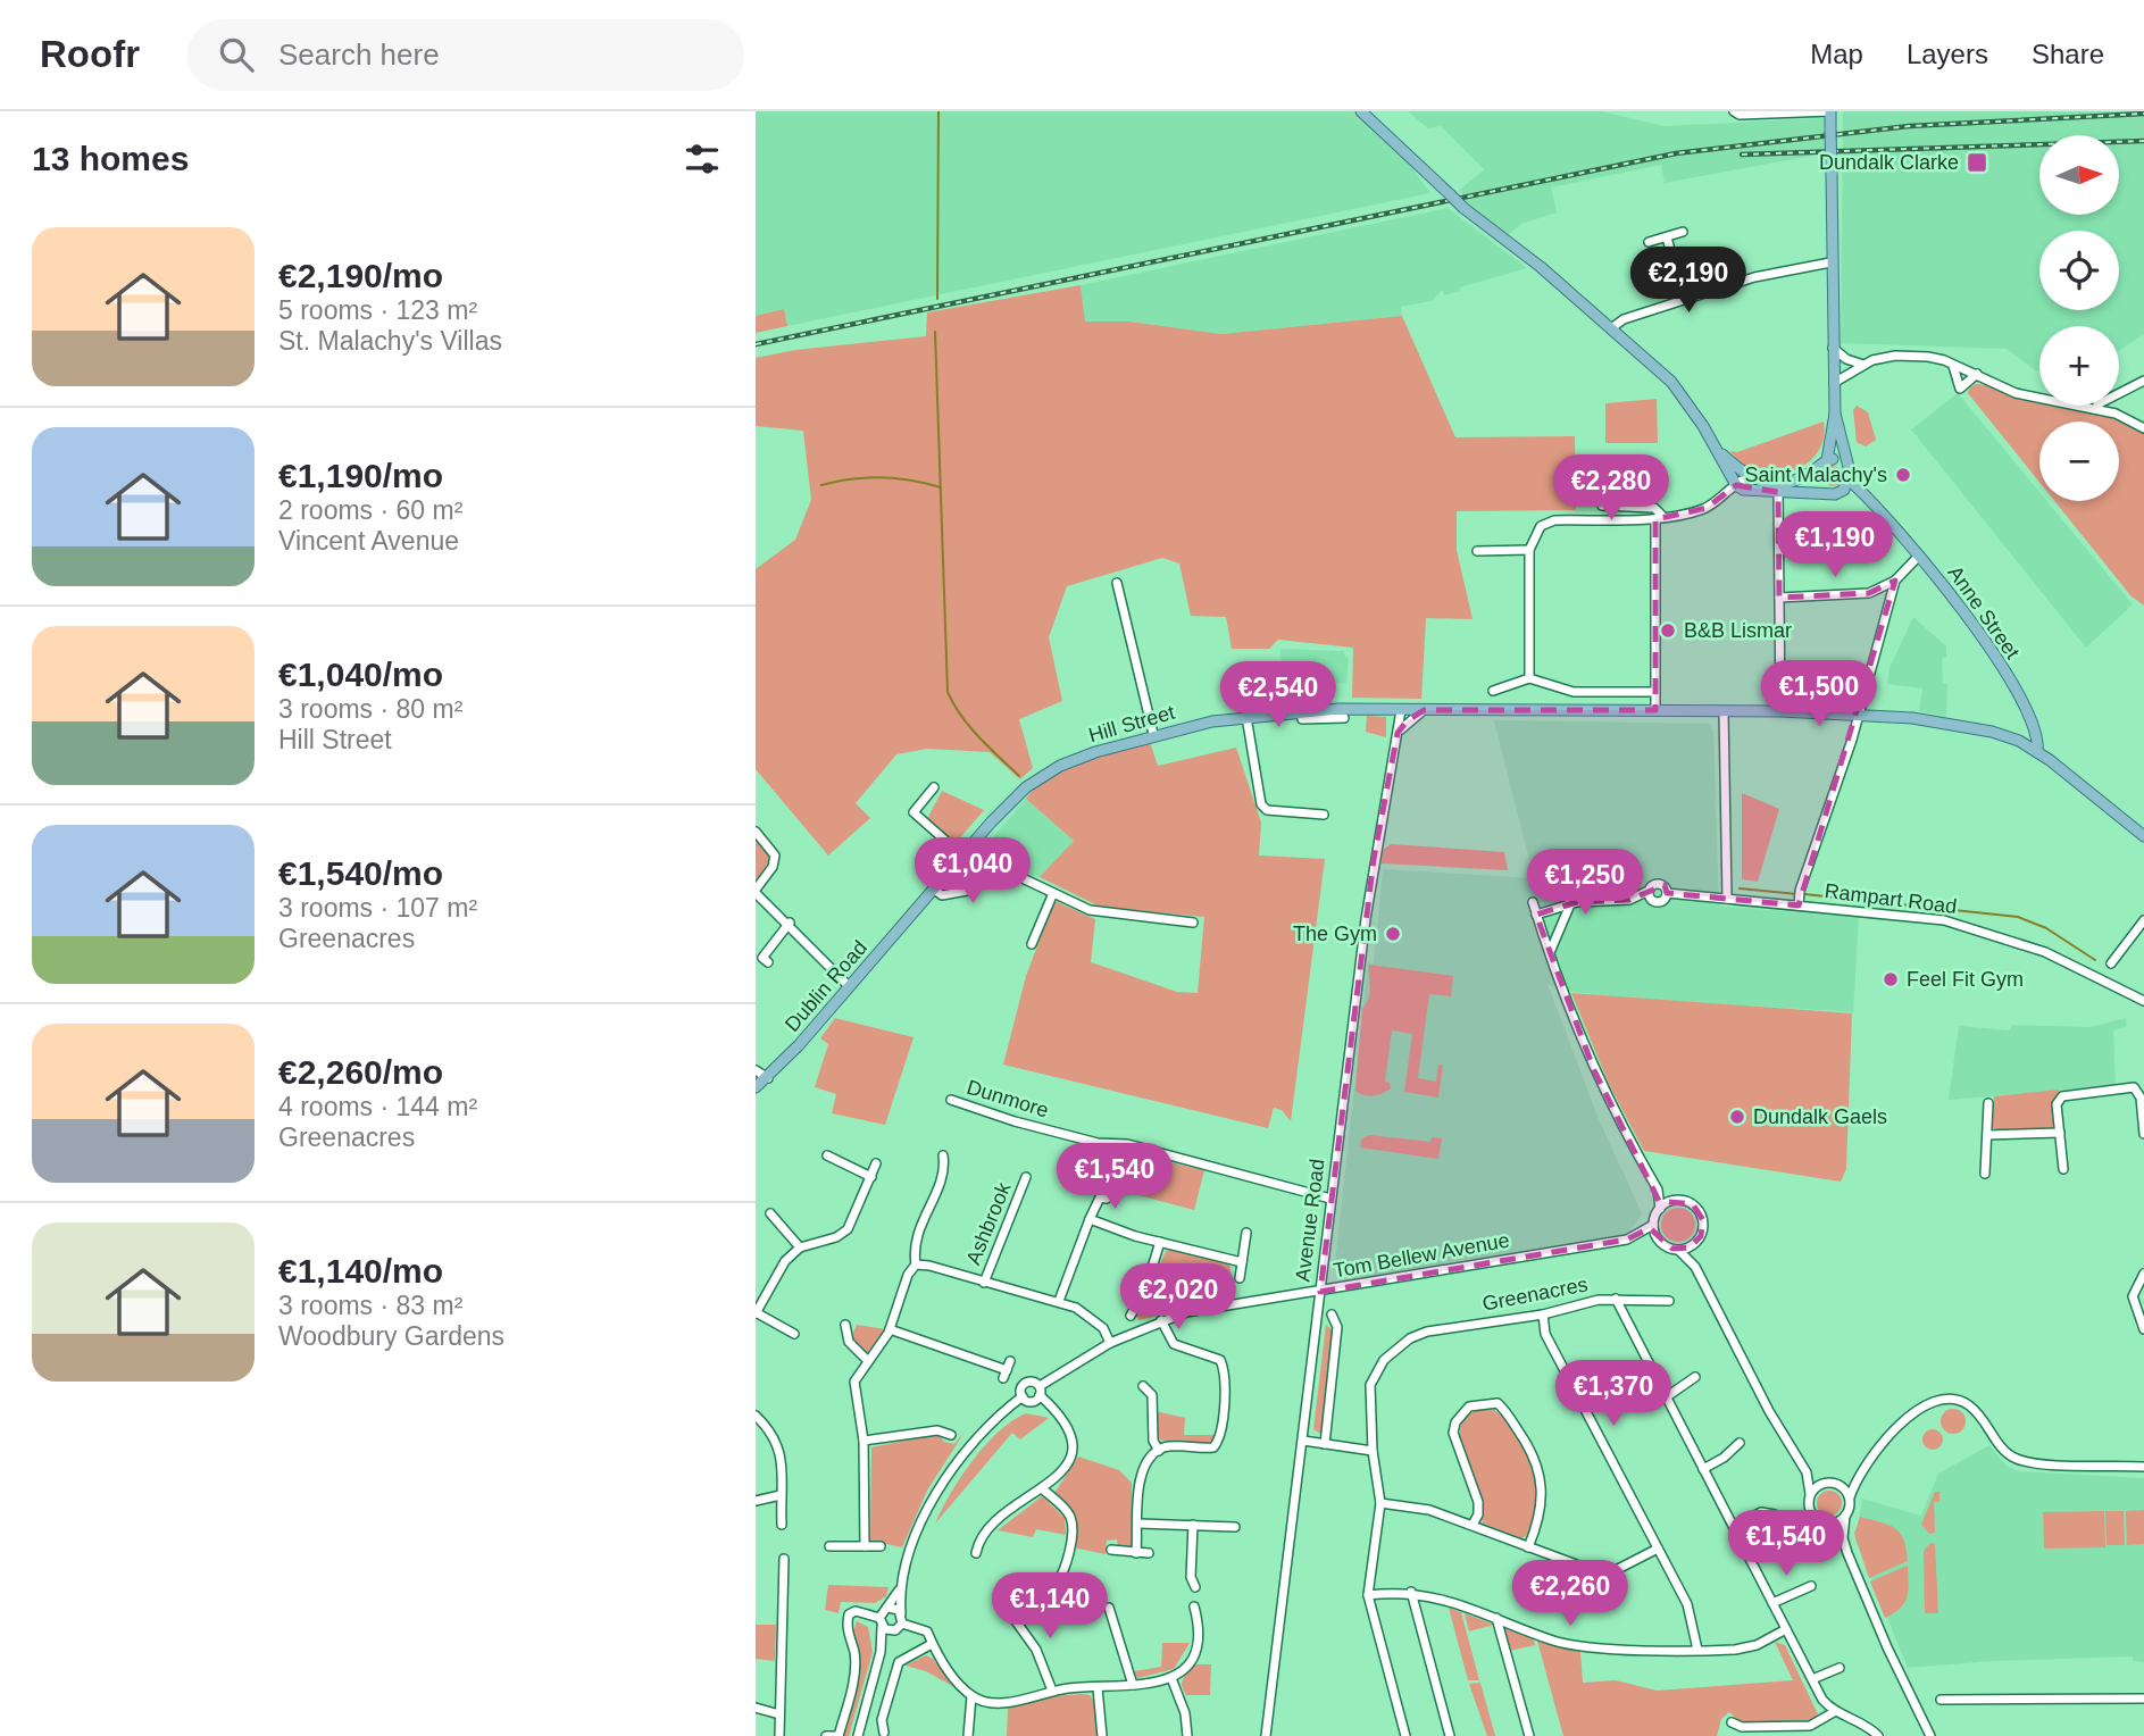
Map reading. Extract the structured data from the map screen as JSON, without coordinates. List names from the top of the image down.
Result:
{
  "streets": {
    "main road": ["Anne Street", "Hill Street", "Dublin Road"],
    "street": [
      "Rampart Road",
      "Dunmore",
      "Avenue Road",
      "Ashbrook",
      "Tom Bellew Avenue",
      "Greenacres"
    ]
  },
  "crossings": [
    ["Hill Street", "Dublin Road"],
    ["Hill Street", "Avenue Road"],
    ["Dunmore", "Avenue Road"],
    ["Avenue Road", "Tom Bellew Avenue"],
    ["Ashbrook", "Tom Bellew Avenue"]
  ],
  "places": {
    "transit": ["Dundalk Clarke"],
    "other": [
      "Saint Malachy's",
      "B&B Lismar",
      "The Gym",
      "Feel Fit Gym",
      "Dundalk Gaels"
    ]
  },
  "north": "right",
  "page": {
    "header": "Roofr",
    "search": "Search here",
    "nav": ["Map", "Layers", "Share"],
    "heading": "13 homes",
    "map_buttons": ["+", "−"],
    "list": [
      {
        "name": "€2,190/mo",
        "note": "5 rooms · 123 m² · St. Malachy's Villas"
      },
      {
        "name": "€1,190/mo",
        "note": "2 rooms · 60 m² · Vincent Avenue"
      },
      {
        "name": "€1,040/mo",
        "note": "3 rooms · 80 m² · Hill Street"
      },
      {
        "name": "€1,540/mo",
        "note": "3 rooms · 107 m² · Greenacres"
      },
      {
        "name": "€2,260/mo",
        "note": "4 rooms · 144 m² · Greenacres"
      },
      {
        "name": "€1,140/mo",
        "note": "3 rooms · 83 m² · Woodbury Gardens"
      }
    ],
    "price": [
      "€2,190",
      "€2,280",
      "€1,190",
      "€1,500",
      "€2,540",
      "€1,040",
      "€1,250",
      "€1,540",
      "€2,020",
      "€1,370",
      "€1,540",
      "€2,260",
      "€1,140"
    ]
  }
}
